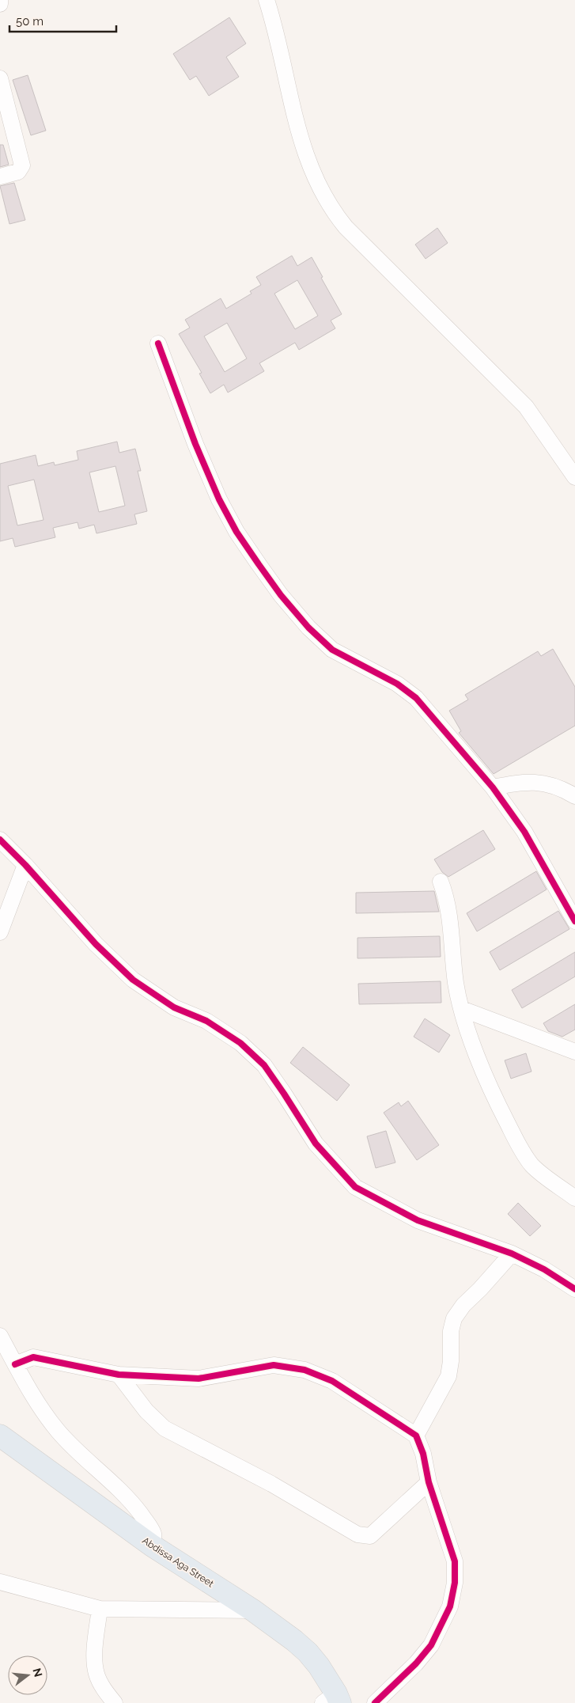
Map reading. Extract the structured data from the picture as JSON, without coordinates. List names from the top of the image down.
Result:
{
  "streets": {
    "highway": ["Abdissa Aga Street"]
  },
  "scale_bar": "50 m",
  "north": "right"
}
